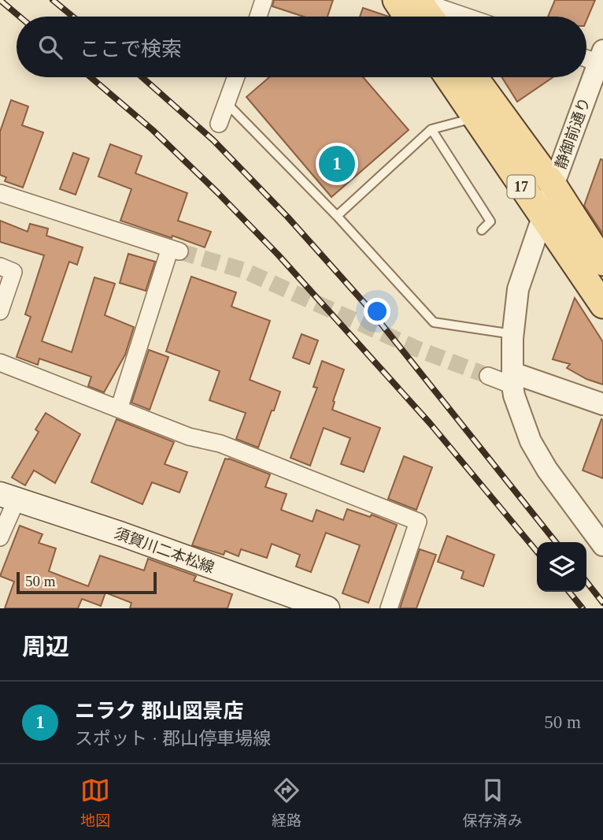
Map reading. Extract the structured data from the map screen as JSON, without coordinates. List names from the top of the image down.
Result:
{
  "streets": {
    "main road": ["17", "須賀川二本松線"],
    "street": ["静御前通り"]
  },
  "crossings": [
    ["静御前通り", "17"]
  ],
  "scale_bar": "50 m",
  "page": {
    "search": "ここで検索",
    "pins": "1",
    "scale": "50 m",
    "heading": "周辺",
    "list": [
      {
        "mark": "1",
        "name": "ニラク 郡山図景店",
        "note": "スポット · 郡山停車場線",
        "value": "50 m"
      }
    ],
    "nav": ["地図", "経路", "保存済み"]
  }
}
